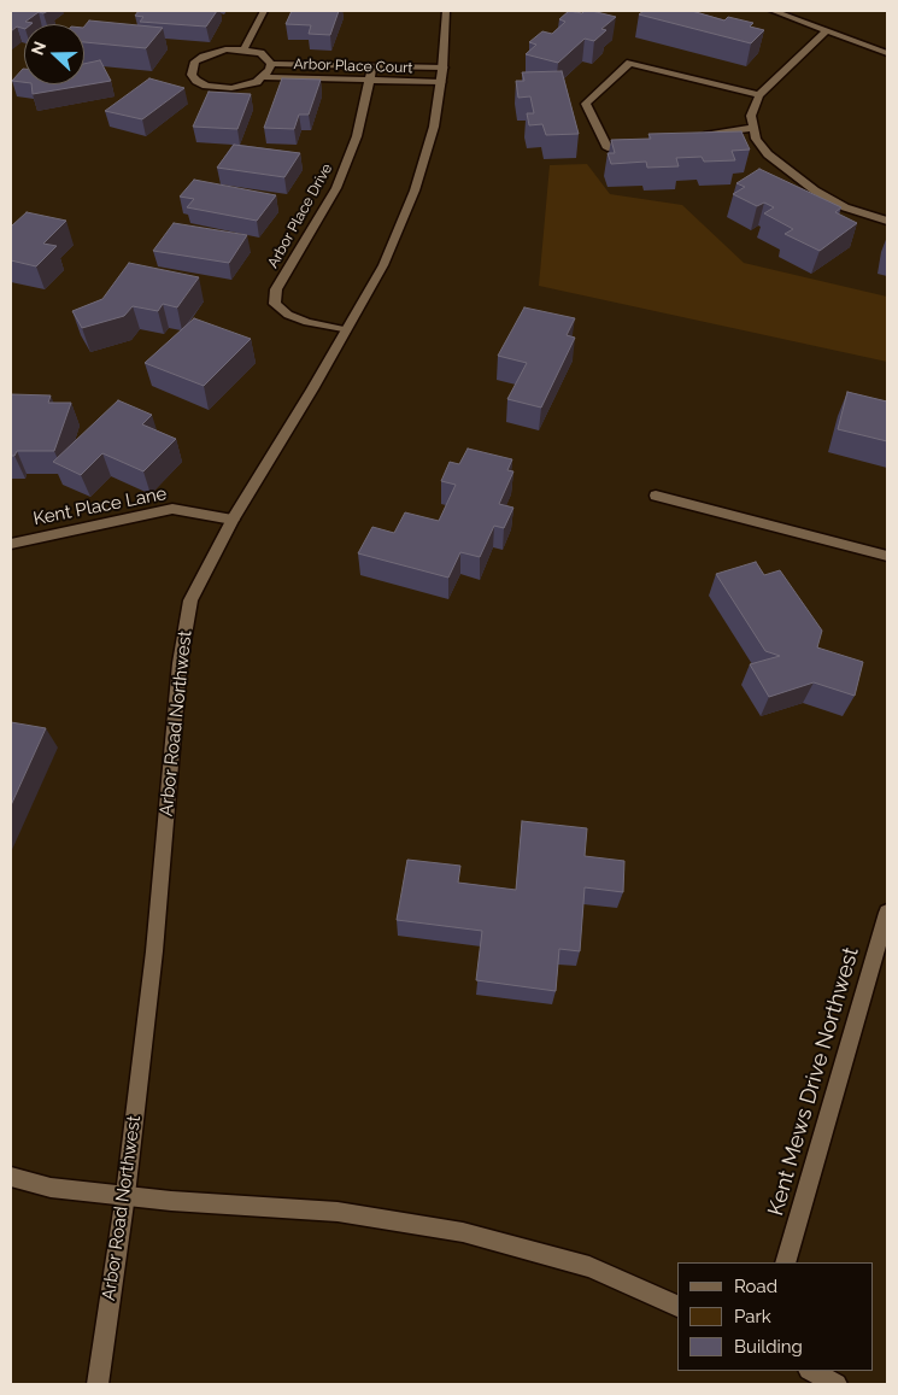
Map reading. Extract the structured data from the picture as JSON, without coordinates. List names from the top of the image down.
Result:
{
  "streets": {
    "street": [
      "Arbor Place Court",
      "Arbor Place Drive",
      "Kent Place Lane",
      "Arbor Road Northwest",
      "Kent Mews Drive Northwest"
    ]
  },
  "crossings": [
    ["Arbor Place Court", "Arbor Place Drive"],
    ["Arbor Place Court", "Arbor Road Northwest"],
    ["Arbor Place Drive", "Arbor Road Northwest"],
    ["Kent Place Lane", "Arbor Road Northwest"]
  ],
  "legend": ["Road", "Park", "Building"],
  "north": "left"
}
